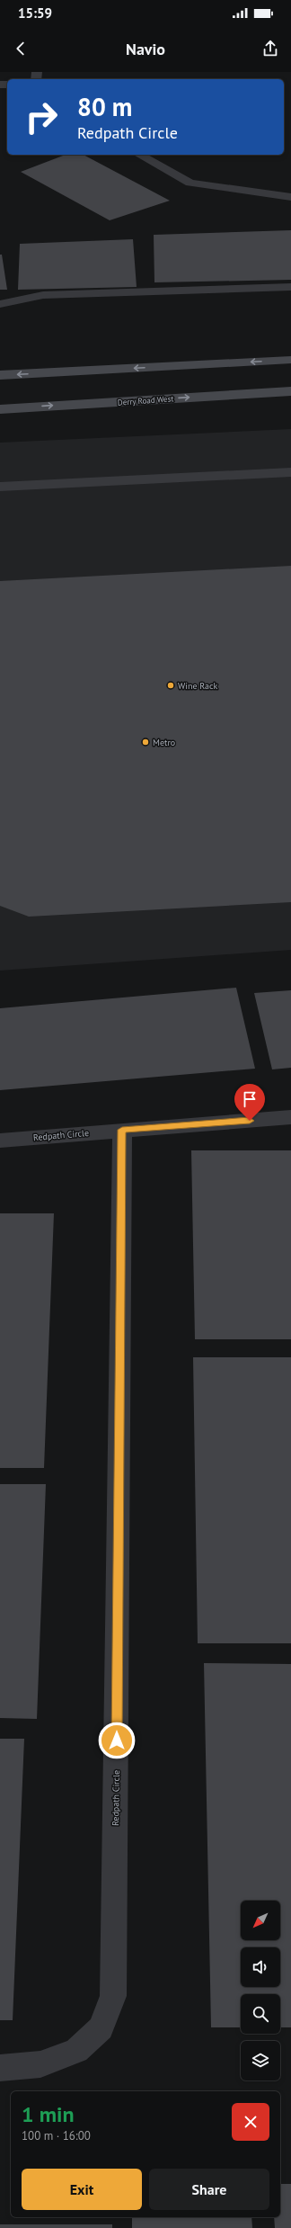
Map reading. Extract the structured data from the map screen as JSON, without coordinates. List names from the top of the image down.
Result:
{
  "streets": {
    "main road": ["Derry Road West"],
    "street": ["Redpath Circle"]
  },
  "places": ["Wine Rack", "Metro"],
  "north": "bottom left",
  "page": {
    "status": "15:59",
    "header": "Navio",
    "turn": ["80 m", "Redpath Circle"],
    "heading": ["1 min", "100 m · 16:00"],
    "buttons": ["Exit", "Share"]
  }
}
